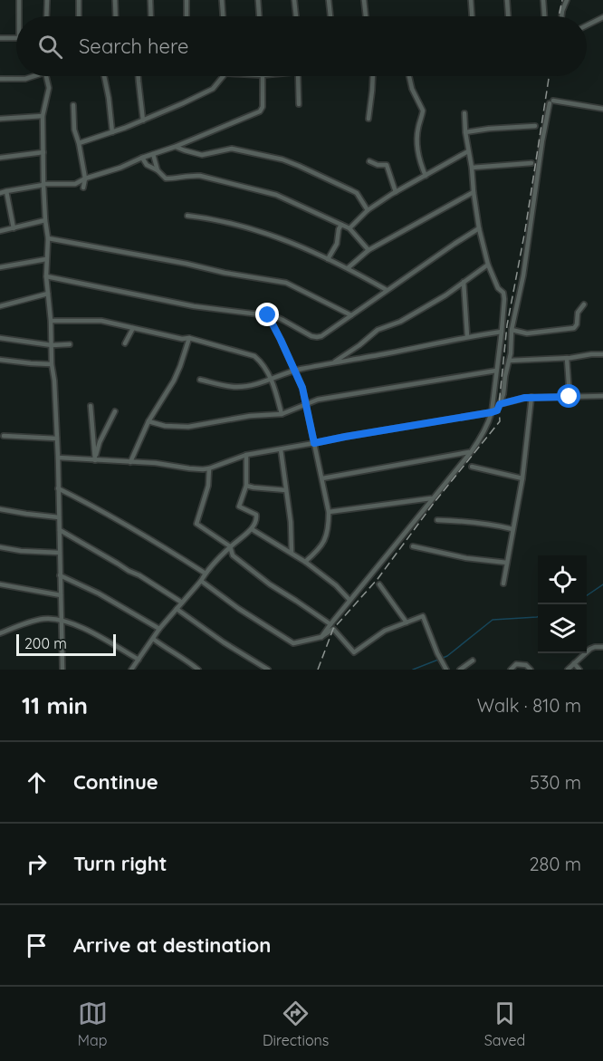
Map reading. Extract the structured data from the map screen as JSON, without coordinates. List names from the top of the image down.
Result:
{
  "scale_bar": "200 m",
  "page": {
    "search": "Search here",
    "scale": "200 m",
    "heading": ["11 min", "Walk · 810 m"],
    "list": [
      ["Continue", "530 m"],
      ["Turn right", "280 m"],
      "Arrive at destination"
    ],
    "nav": ["Map", "Directions", "Saved"]
  }
}
